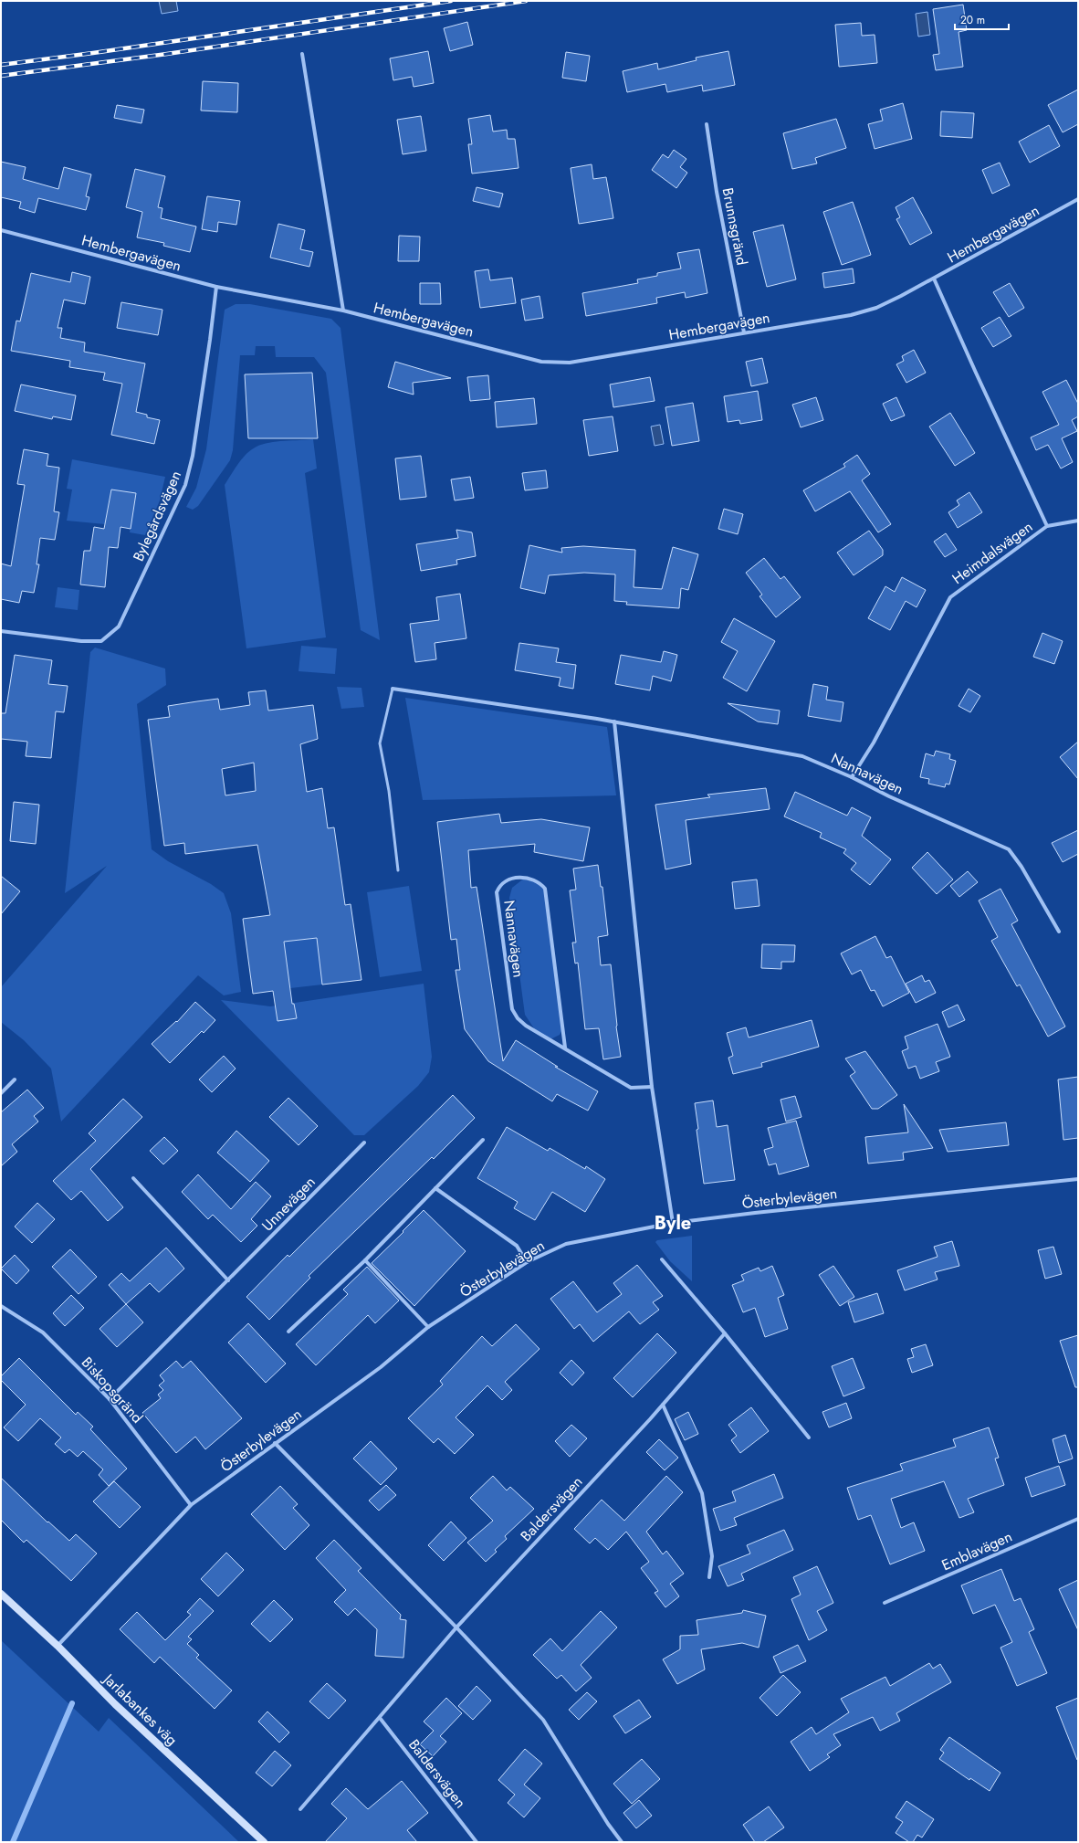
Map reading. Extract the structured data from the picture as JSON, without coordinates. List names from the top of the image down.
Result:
{
  "streets": {
    "main road": ["Jarlabankes väg"],
    "street": [
      "Brunnsgränd",
      "Hembergavägen",
      "Bylegårdsvägen",
      "Heimdalsvägen",
      "Nannavägen",
      "Österbylevägen",
      "Unnevägen",
      "Biskopsgränd",
      "Baldersvägen",
      "Emblavägen"
    ]
  },
  "crossings": [
    ["Brunnsgränd", "Hembergavägen"],
    ["Hembergavägen", "Bylegårdsvägen"],
    ["Hembergavägen", "Heimdalsvägen"],
    ["Heimdalsvägen", "Nannavägen"],
    ["Österbylevägen", "Biskopsgränd"],
    ["Österbylevägen", "Jarlabankes väg"],
    ["Unnevägen", "Biskopsgränd"]
  ],
  "districts": ["Byle"],
  "scale_bar": "20 m"
}
